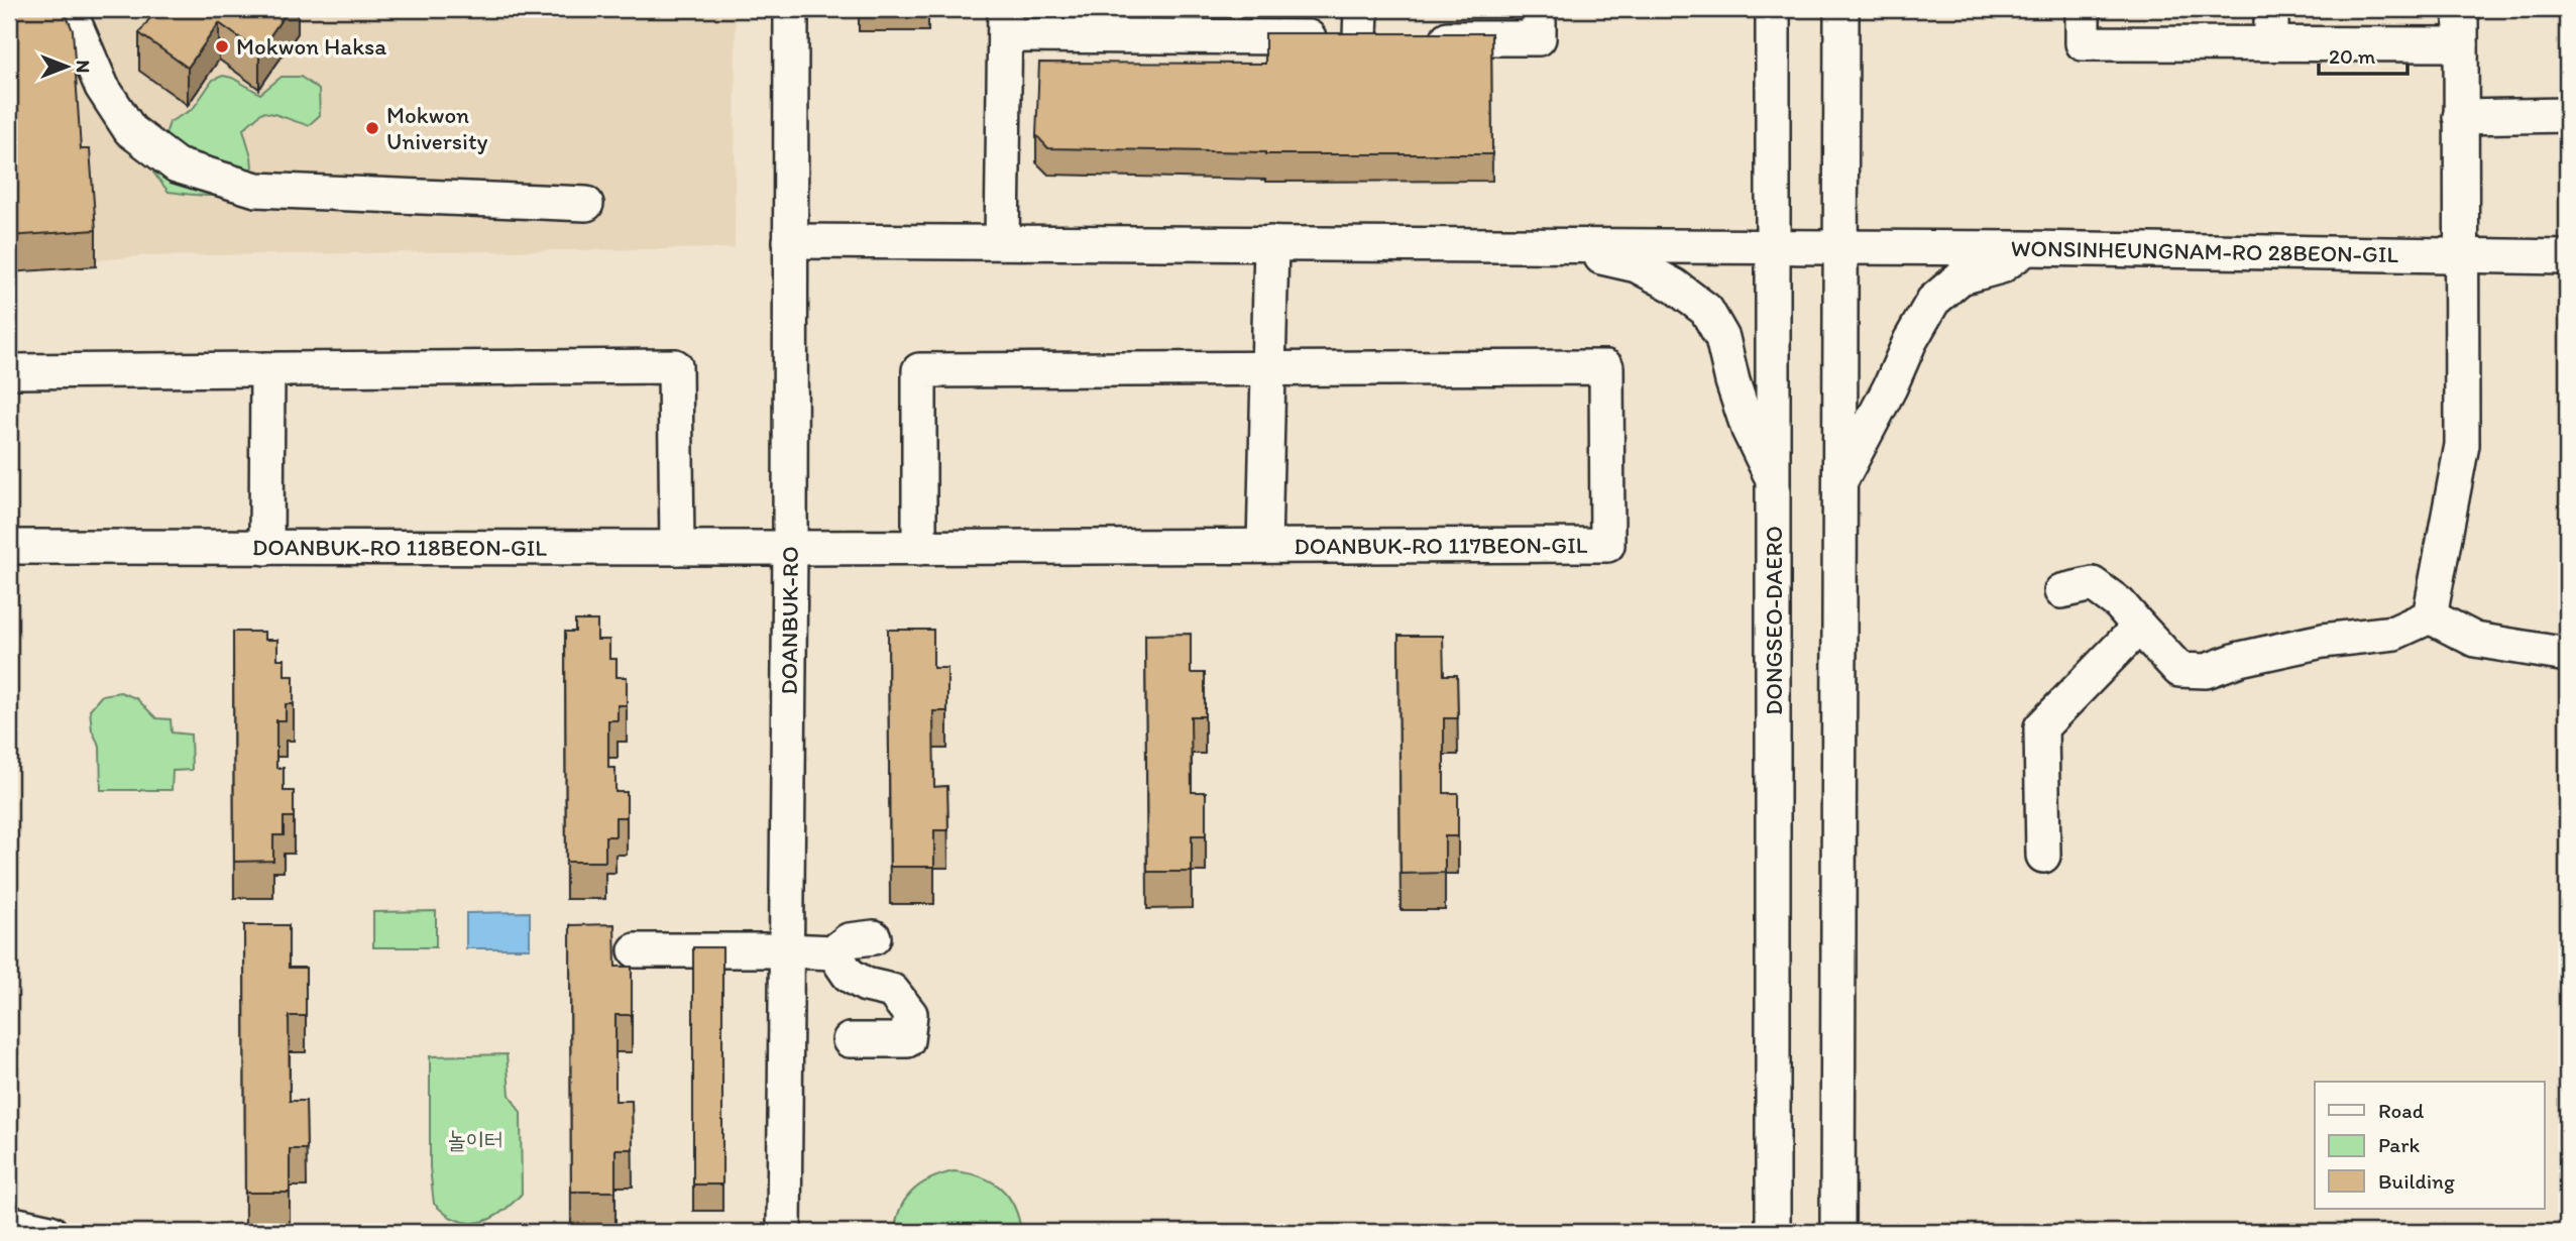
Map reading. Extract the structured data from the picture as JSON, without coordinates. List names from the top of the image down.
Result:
{
  "streets": {
    "street": [
      "WONSINHEUNGNAM-RO 28BEON-GIL",
      "DOANBUK-RO 117BEON-GIL",
      "DOANBUK-RO 118BEON-GIL",
      "DOANBUK-RO",
      "DONGSEO-DAERO"
    ]
  },
  "crossings": [
    ["WONSINHEUNGNAM-RO 28BEON-GIL", "DONGSEO-DAERO"],
    ["DOANBUK-RO 117BEON-GIL", "DOANBUK-RO 118BEON-GIL"],
    ["DOANBUK-RO 117BEON-GIL", "DOANBUK-RO"],
    ["DOANBUK-RO 118BEON-GIL", "DOANBUK-RO"]
  ],
  "parks": ["놀이터"],
  "places": ["Mokwon Haksa", "Mokwon University"],
  "legend": ["Road", "Park", "Building"],
  "scale_bar": "20 m",
  "north": "right"
}
